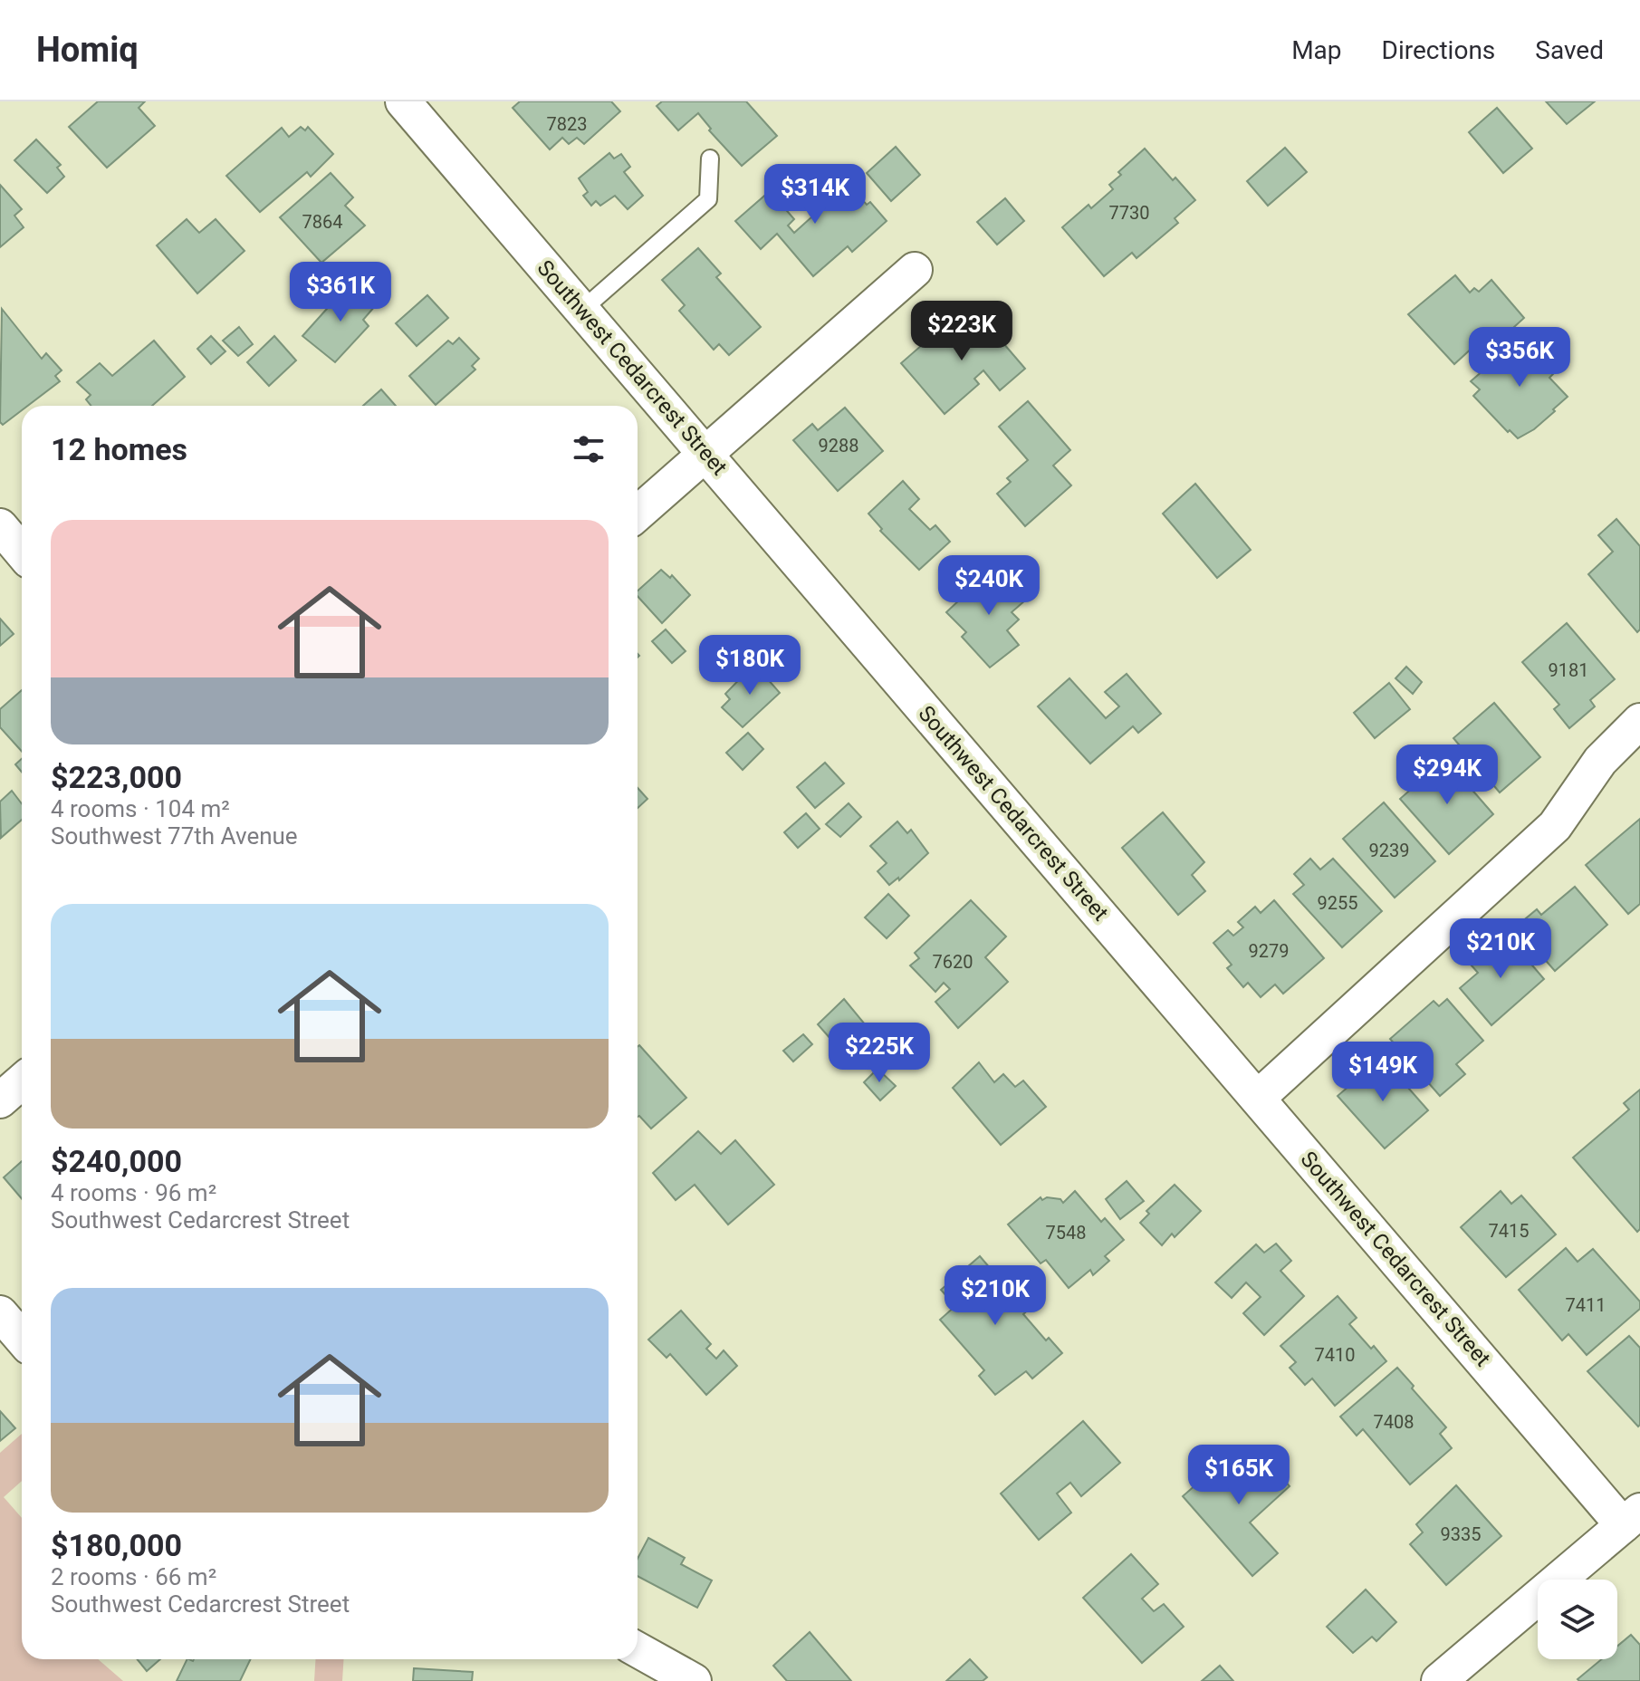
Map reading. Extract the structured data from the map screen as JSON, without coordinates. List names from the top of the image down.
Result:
{
  "streets": {
    "street": ["Southwest Cedarcrest Street"]
  },
  "house_numbers": [
    "7823",
    "7730",
    "7864",
    "9288",
    "9181",
    "9239",
    "9255",
    "9279",
    "7620",
    "7415",
    "7548",
    "7411",
    "7410",
    "7408",
    "9335"
  ],
  "page": {
    "header": "Homiq",
    "nav": ["Map", "Directions", "Saved"],
    "price": [
      "$314K",
      "$361K",
      "$223K",
      "$356K",
      "$240K",
      "$180K",
      "$294K",
      "$210K",
      "$225K",
      "$149K",
      "$210K",
      "$165K"
    ],
    "heading": "12 homes",
    "list": [
      {
        "name": "$223,000",
        "note": "4 rooms · 104 m² · Southwest 77th Avenue"
      },
      {
        "name": "$240,000",
        "note": "4 rooms · 96 m² · Southwest Cedarcrest Street"
      },
      {
        "name": "$180,000",
        "note": "2 rooms · 66 m² · Southwest Cedarcrest Street"
      }
    ]
  }
}
